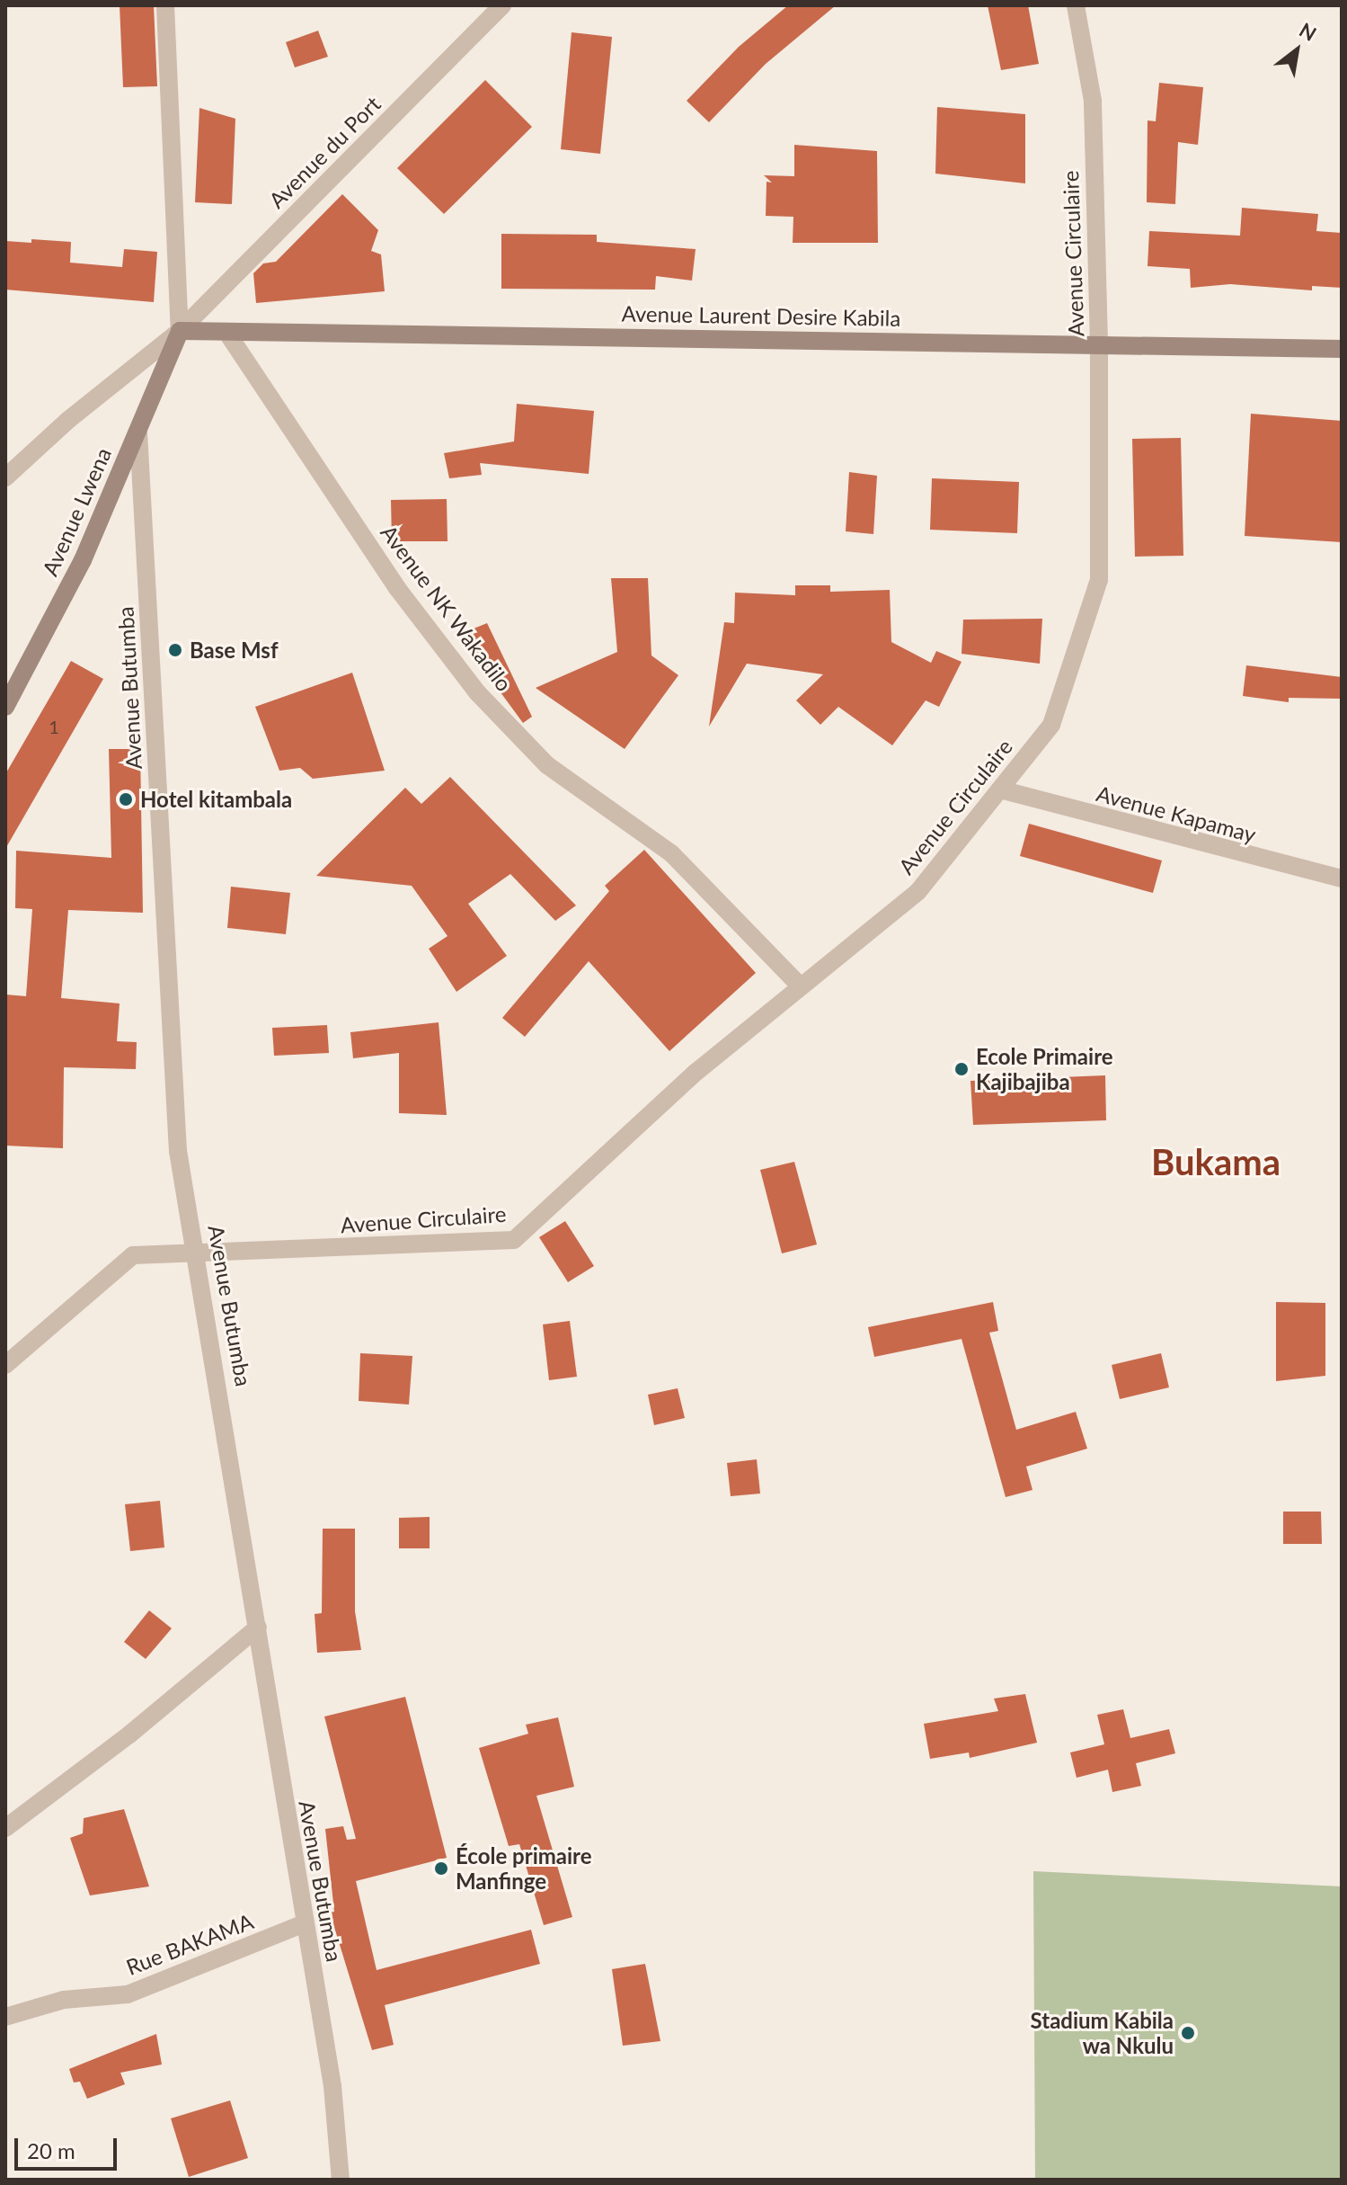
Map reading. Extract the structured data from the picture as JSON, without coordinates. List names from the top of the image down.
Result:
{
  "streets": {
    "main road": ["Avenue Laurent Desire Kabila", "Avenue Lwena"],
    "street": [
      "Avenue du Port",
      "Avenue Circulaire",
      "Avenue NK Wakadilo",
      "Avenue Butumba",
      "Avenue Kapamay",
      "Rue BAKAMA"
    ]
  },
  "crossings": [
    ["Avenue du Port", "Avenue Laurent Desire Kabila"],
    ["Avenue du Port", "Avenue Lwena"],
    ["Avenue Circulaire", "Avenue Laurent Desire Kabila"],
    ["Avenue Circulaire", "Avenue NK Wakadilo"],
    ["Avenue Circulaire", "Avenue Butumba"],
    ["Avenue Circulaire", "Avenue Kapamay"],
    ["Avenue Laurent Desire Kabila", "Avenue Lwena"],
    ["Avenue Laurent Desire Kabila", "Avenue NK Wakadilo"],
    ["Avenue Lwena", "Avenue Butumba"],
    ["Avenue Butumba", "Rue BAKAMA"]
  ],
  "districts": ["Bukama"],
  "places": [
    "Base Msf",
    "Hotel kitambala",
    "Ecole Primaire Kajibajiba",
    "École primaire Manfinge",
    "Stadium Kabila wa Nkulu"
  ],
  "house_numbers": ["1"],
  "scale_bar": "20 m",
  "north": "top right"
}
